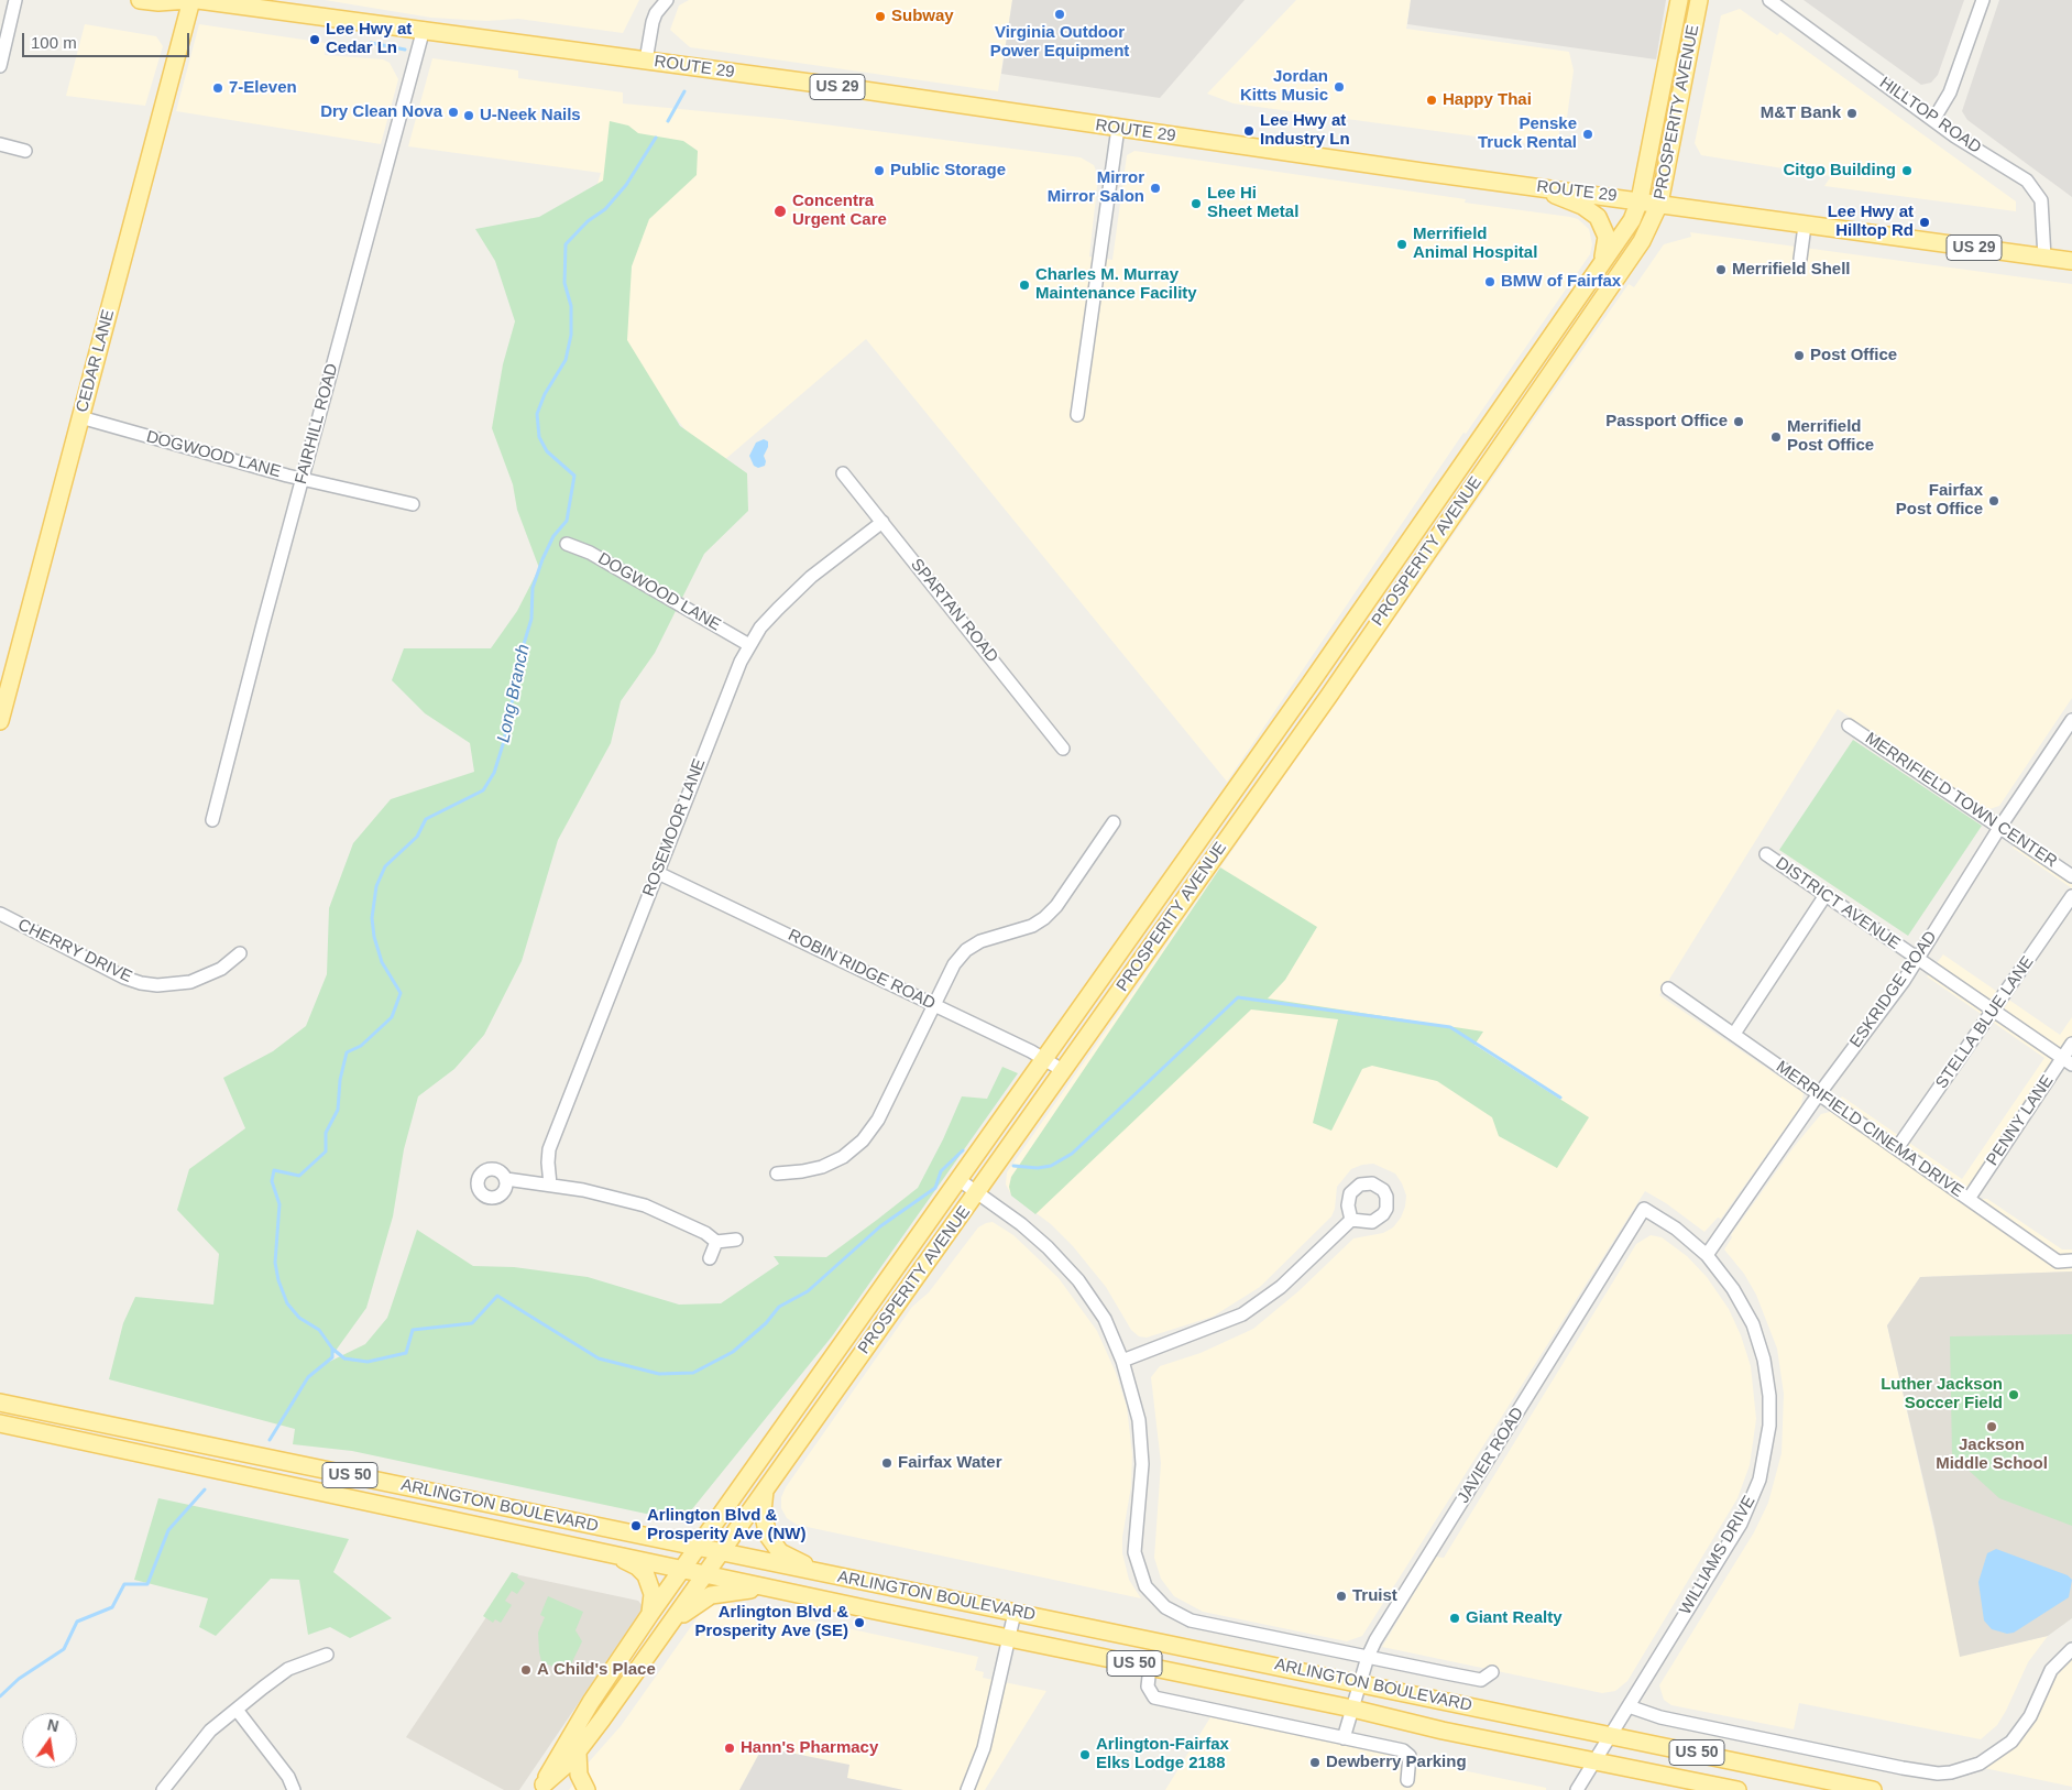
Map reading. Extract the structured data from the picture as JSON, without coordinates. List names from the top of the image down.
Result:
{
  "streets": {
    "main road": [
      "ROUTE 29",
      "US 29",
      "PROSPERITY AVENUE",
      "CEDAR LANE",
      "US 50",
      "ARLINGTON BOULEVARD"
    ],
    "street": [
      "HILLTOP ROAD",
      "FAIRHILL ROAD",
      "DOGWOOD LANE",
      "SPARTAN ROAD",
      "MERRIFIELD TOWN CENTER",
      "ROSEMOOR LANE",
      "DISTRICT AVENUE",
      "CHERRY DRIVE",
      "ROBIN RIDGE ROAD",
      "ESKRIDGE ROAD",
      "STELLA BLUE LANE",
      "PENNY LANE",
      "MERRIFIELD CINEMA DRIVE",
      "JAVIER ROAD",
      "WILLIAMS DRIVE"
    ]
  },
  "crossings": [
    ["ROUTE 29", "PROSPERITY AVENUE"],
    ["ROUTE 29", "HILLTOP ROAD"],
    ["ROUTE 29", "FAIRHILL ROAD"],
    ["PROSPERITY AVENUE", "ROBIN RIDGE ROAD"],
    ["PROSPERITY AVENUE", "ARLINGTON BOULEVARD"],
    ["CEDAR LANE", "DOGWOOD LANE"],
    ["FAIRHILL ROAD", "DOGWOOD LANE"],
    ["DOGWOOD LANE", "ROSEMOOR LANE"],
    ["SPARTAN ROAD", "ROSEMOOR LANE"],
    ["MERRIFIELD TOWN CENTER", "ESKRIDGE ROAD"],
    ["ROSEMOOR LANE", "ROBIN RIDGE ROAD"],
    ["DISTRICT AVENUE", "ESKRIDGE ROAD"],
    ["DISTRICT AVENUE", "STELLA BLUE LANE"],
    ["DISTRICT AVENUE", "PENNY LANE"],
    ["ESKRIDGE ROAD", "MERRIFIELD CINEMA DRIVE"],
    ["ESKRIDGE ROAD", "WILLIAMS DRIVE"],
    ["STELLA BLUE LANE", "MERRIFIELD CINEMA DRIVE"],
    ["PENNY LANE", "MERRIFIELD CINEMA DRIVE"],
    ["JAVIER ROAD", "ARLINGTON BOULEVARD"],
    ["JAVIER ROAD", "WILLIAMS DRIVE"],
    ["ARLINGTON BOULEVARD", "WILLIAMS DRIVE"]
  ],
  "water": ["Long Branch"],
  "places": [
    "Virginia Outdoor Power Equipment",
    "Subway",
    "Lee Hwy at Cedar Ln",
    "Jordan Kitts Music",
    "7-Eleven",
    "Happy Thai",
    "Dry Clean Nova",
    "M&T Bank",
    "U-Neek Nails",
    "Lee Hwy at Industry Ln",
    "Penske Truck Rental",
    "Public Storage",
    "Citgo Building",
    "Mirror Mirror Salon",
    "Lee Hi Sheet Metal",
    "Concentra Urgent Care",
    "Lee Hwy at Hilltop Rd",
    "Merrifield Animal Hospital",
    "Merrifield Shell",
    "BMW of Fairfax",
    "Charles M. Murray Maintenance Facility",
    "Post Office",
    "Passport Office",
    "Merrifield Post Office",
    "Fairfax Post Office",
    "Luther Jackson Soccer Field",
    "Jackson Middle School",
    "Fairfax Water",
    "Arlington Blvd & Prosperity Ave (NW)",
    "Truist",
    "Giant Realty",
    "Arlington Blvd & Prosperity Ave (SE)",
    "A Child's Place",
    "Hann's Pharmacy",
    "Arlington-Fairfax Elks Lodge 2188",
    "Dewberry Parking"
  ],
  "scale_bar": "100 m",
  "north": "top"
}
